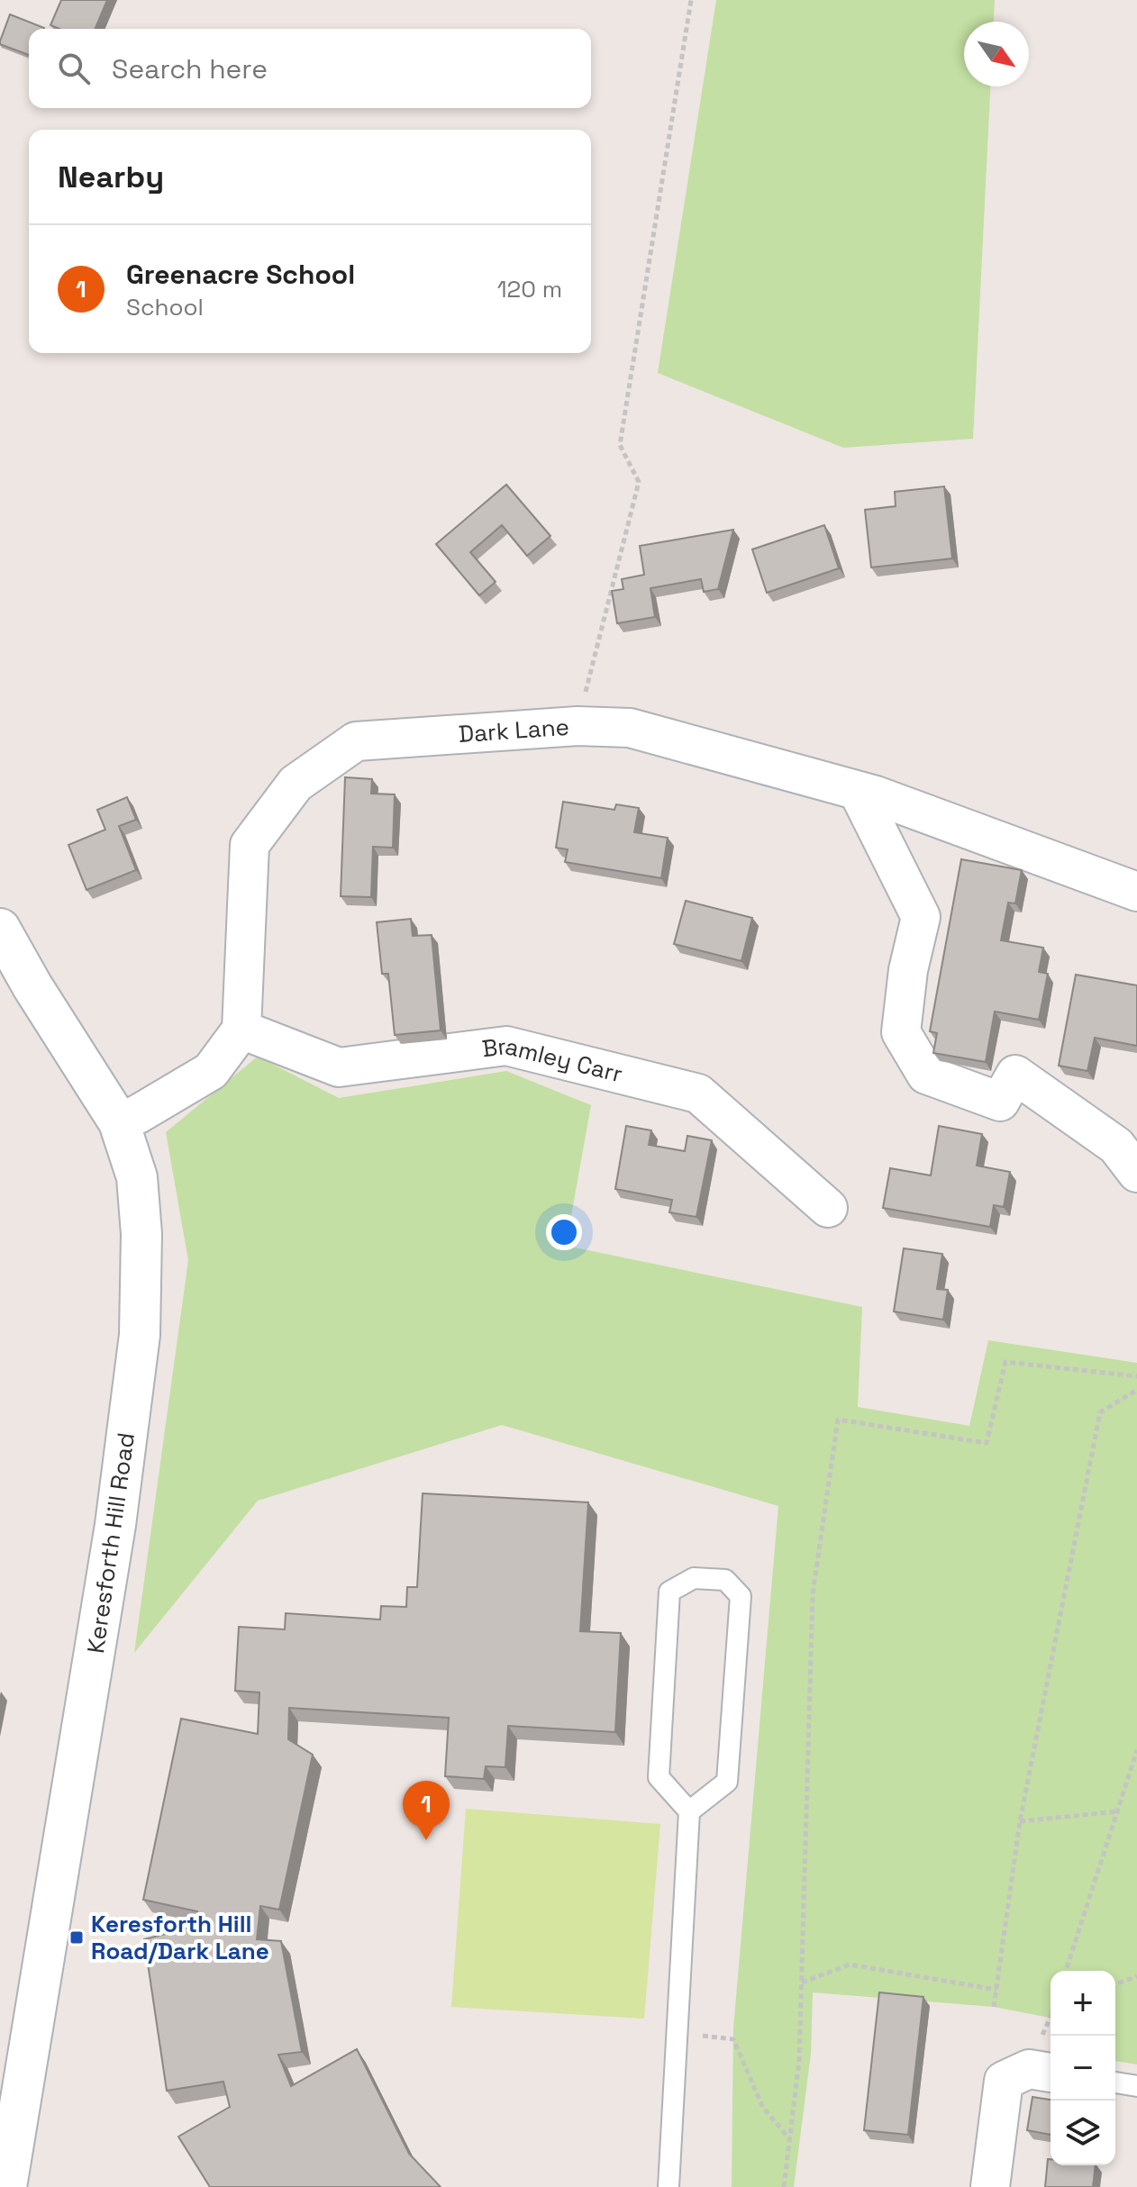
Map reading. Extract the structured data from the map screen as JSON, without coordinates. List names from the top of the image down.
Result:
{
  "streets": {
    "main road": ["Keresforth Hill Road"],
    "street": ["Dark Lane", "Bramley Carr"]
  },
  "crossings": [
    ["Dark Lane", "Bramley Carr"]
  ],
  "places": {
    "transit": ["Keresforth Hill Road/Dark Lane"]
  },
  "north": "bottom right",
  "page": {
    "search": "Search here",
    "heading": "Nearby",
    "list": [
      {
        "mark": "1",
        "name": "Greenacre School",
        "note": "School",
        "value": "120 m"
      }
    ],
    "pins": "1",
    "map_buttons": ["+", "−"]
  }
}
